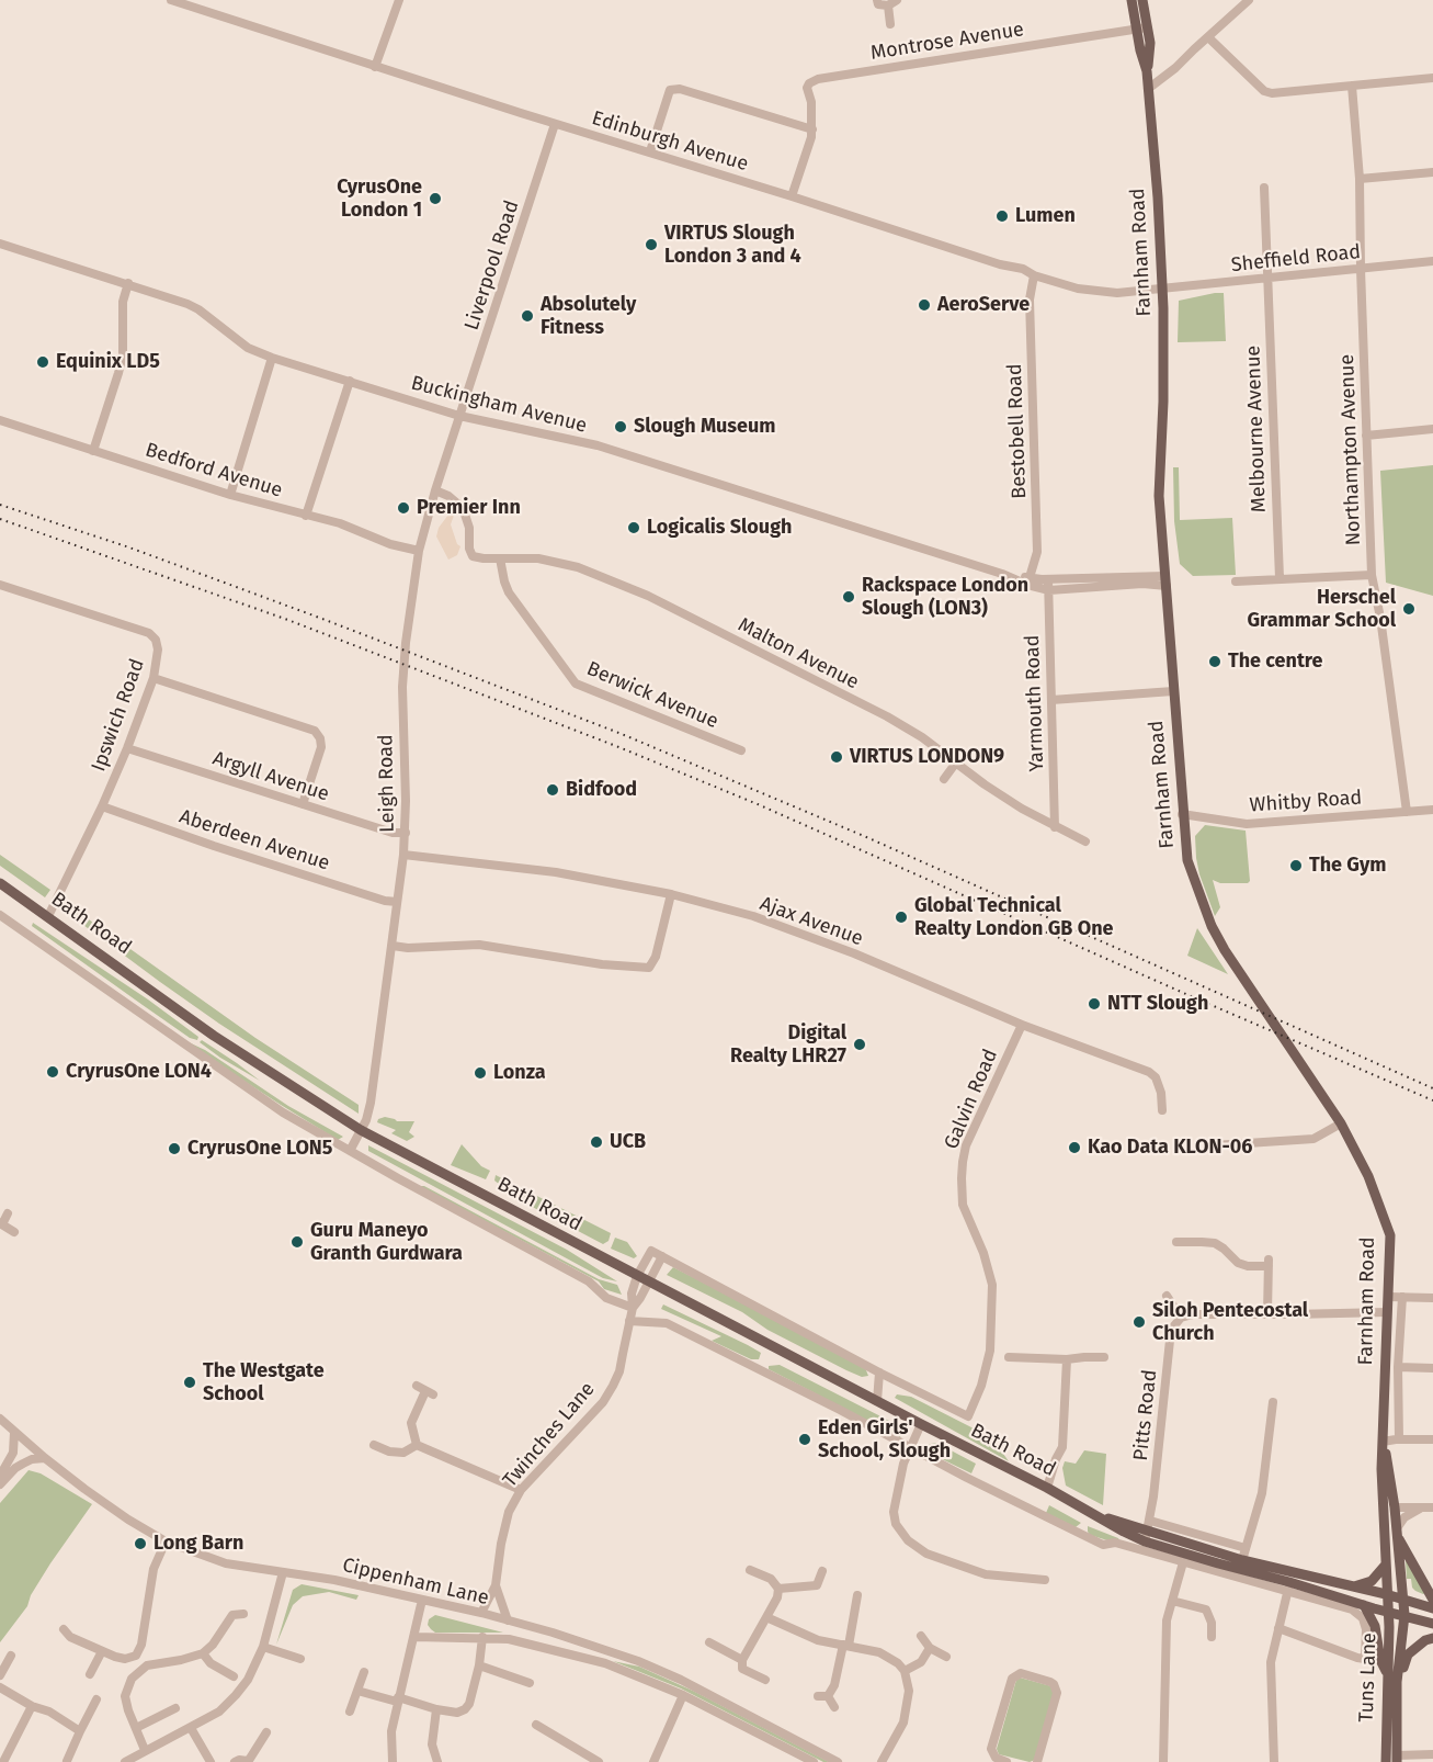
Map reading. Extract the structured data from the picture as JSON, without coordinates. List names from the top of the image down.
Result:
{
  "streets": {
    "main road": ["Farnham Road", "Bath Road", "Tuns Lane"],
    "street": [
      "Montrose Avenue",
      "Edinburgh Avenue",
      "Sheffield Road",
      "Liverpool Road",
      "Buckingham Avenue",
      "Melbourne Avenue",
      "Bestobell Road",
      "Northampton Avenue",
      "Bedford Avenue",
      "Malton Avenue",
      "Berwick Avenue",
      "Yarmouth Road",
      "Ipswich Road",
      "Argyll Avenue",
      "Leigh Road",
      "Whitby Road",
      "Aberdeen Avenue",
      "Ajax Avenue",
      "Galvin Road",
      "Pitts Road",
      "Twinches Lane",
      "Cippenham Lane"
    ]
  },
  "crossings": [
    ["Montrose Avenue", "Edinburgh Avenue"],
    ["Montrose Avenue", "Farnham Road"],
    ["Edinburgh Avenue", "Farnham Road"],
    ["Edinburgh Avenue", "Sheffield Road"],
    ["Edinburgh Avenue", "Liverpool Road"],
    ["Edinburgh Avenue", "Bestobell Road"],
    ["Farnham Road", "Sheffield Road"],
    ["Farnham Road", "Buckingham Avenue"],
    ["Farnham Road", "Whitby Road"],
    ["Farnham Road", "Bath Road"],
    ["Farnham Road", "Tuns Lane"],
    ["Sheffield Road", "Melbourne Avenue"],
    ["Sheffield Road", "Northampton Avenue"],
    ["Liverpool Road", "Buckingham Avenue"],
    ["Liverpool Road", "Leigh Road"],
    ["Buckingham Avenue", "Bestobell Road"],
    ["Buckingham Avenue", "Yarmouth Road"],
    ["Buckingham Avenue", "Leigh Road"],
    ["Northampton Avenue", "Whitby Road"],
    ["Bedford Avenue", "Leigh Road"],
    ["Malton Avenue", "Berwick Avenue"],
    ["Malton Avenue", "Yarmouth Road"],
    ["Malton Avenue", "Leigh Road"],
    ["Ipswich Road", "Argyll Avenue"],
    ["Ipswich Road", "Aberdeen Avenue"],
    ["Ipswich Road", "Bath Road"],
    ["Argyll Avenue", "Leigh Road"],
    ["Leigh Road", "Aberdeen Avenue"],
    ["Leigh Road", "Ajax Avenue"],
    ["Leigh Road", "Bath Road"],
    ["Ajax Avenue", "Galvin Road"],
    ["Bath Road", "Pitts Road"],
    ["Bath Road", "Twinches Lane"],
    ["Bath Road", "Tuns Lane"],
    ["Twinches Lane", "Cippenham Lane"]
  ],
  "places": [
    "CyrusOne London 1",
    "Lumen",
    "VIRTUS Slough London 3 and 4",
    "AeroServe",
    "Absolutely Fitness",
    "Equinix LD5",
    "Slough Museum",
    "Premier Inn",
    "Logicalis Slough",
    "Rackspace London Slough (LON3)",
    "Herschel Grammar School",
    "The centre",
    "VIRTUS LONDON9",
    "Bidfood",
    "The Gym",
    "Global Technical Realty London GB One",
    "NTT Slough",
    "Digital Realty LHR27",
    "CryrusOne LON4",
    "Lonza",
    "UCB",
    "Kao Data KLON-06",
    "CryrusOne LON5",
    "Guru Maneyo Granth Gurdwara",
    "Siloh Pentecostal Church",
    "The Westgate School",
    "Eden Girls' School, Slough",
    "Long Barn"
  ]
}
